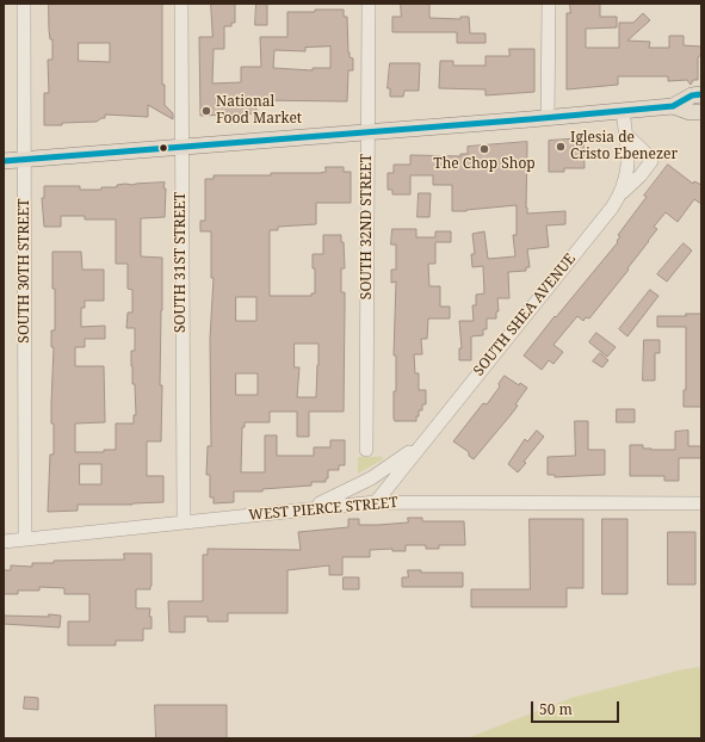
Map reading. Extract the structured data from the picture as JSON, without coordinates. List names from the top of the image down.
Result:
{
  "streets": {
    "street": [
      "SOUTH 32ND STREET",
      "SOUTH 31ST STREET",
      "SOUTH 30TH STREET",
      "SOUTH SHEA AVENUE",
      "WEST PIERCE STREET"
    ]
  },
  "crossings": [
    ["SOUTH 31ST STREET", "WEST PIERCE STREET"],
    ["SOUTH 30TH STREET", "WEST PIERCE STREET"],
    ["SOUTH SHEA AVENUE", "WEST PIERCE STREET"]
  ],
  "places": ["National Food Market", "Iglesia de Cristo Ebenezer", "The Chop Shop"],
  "scale_bar": "50 m"
}
